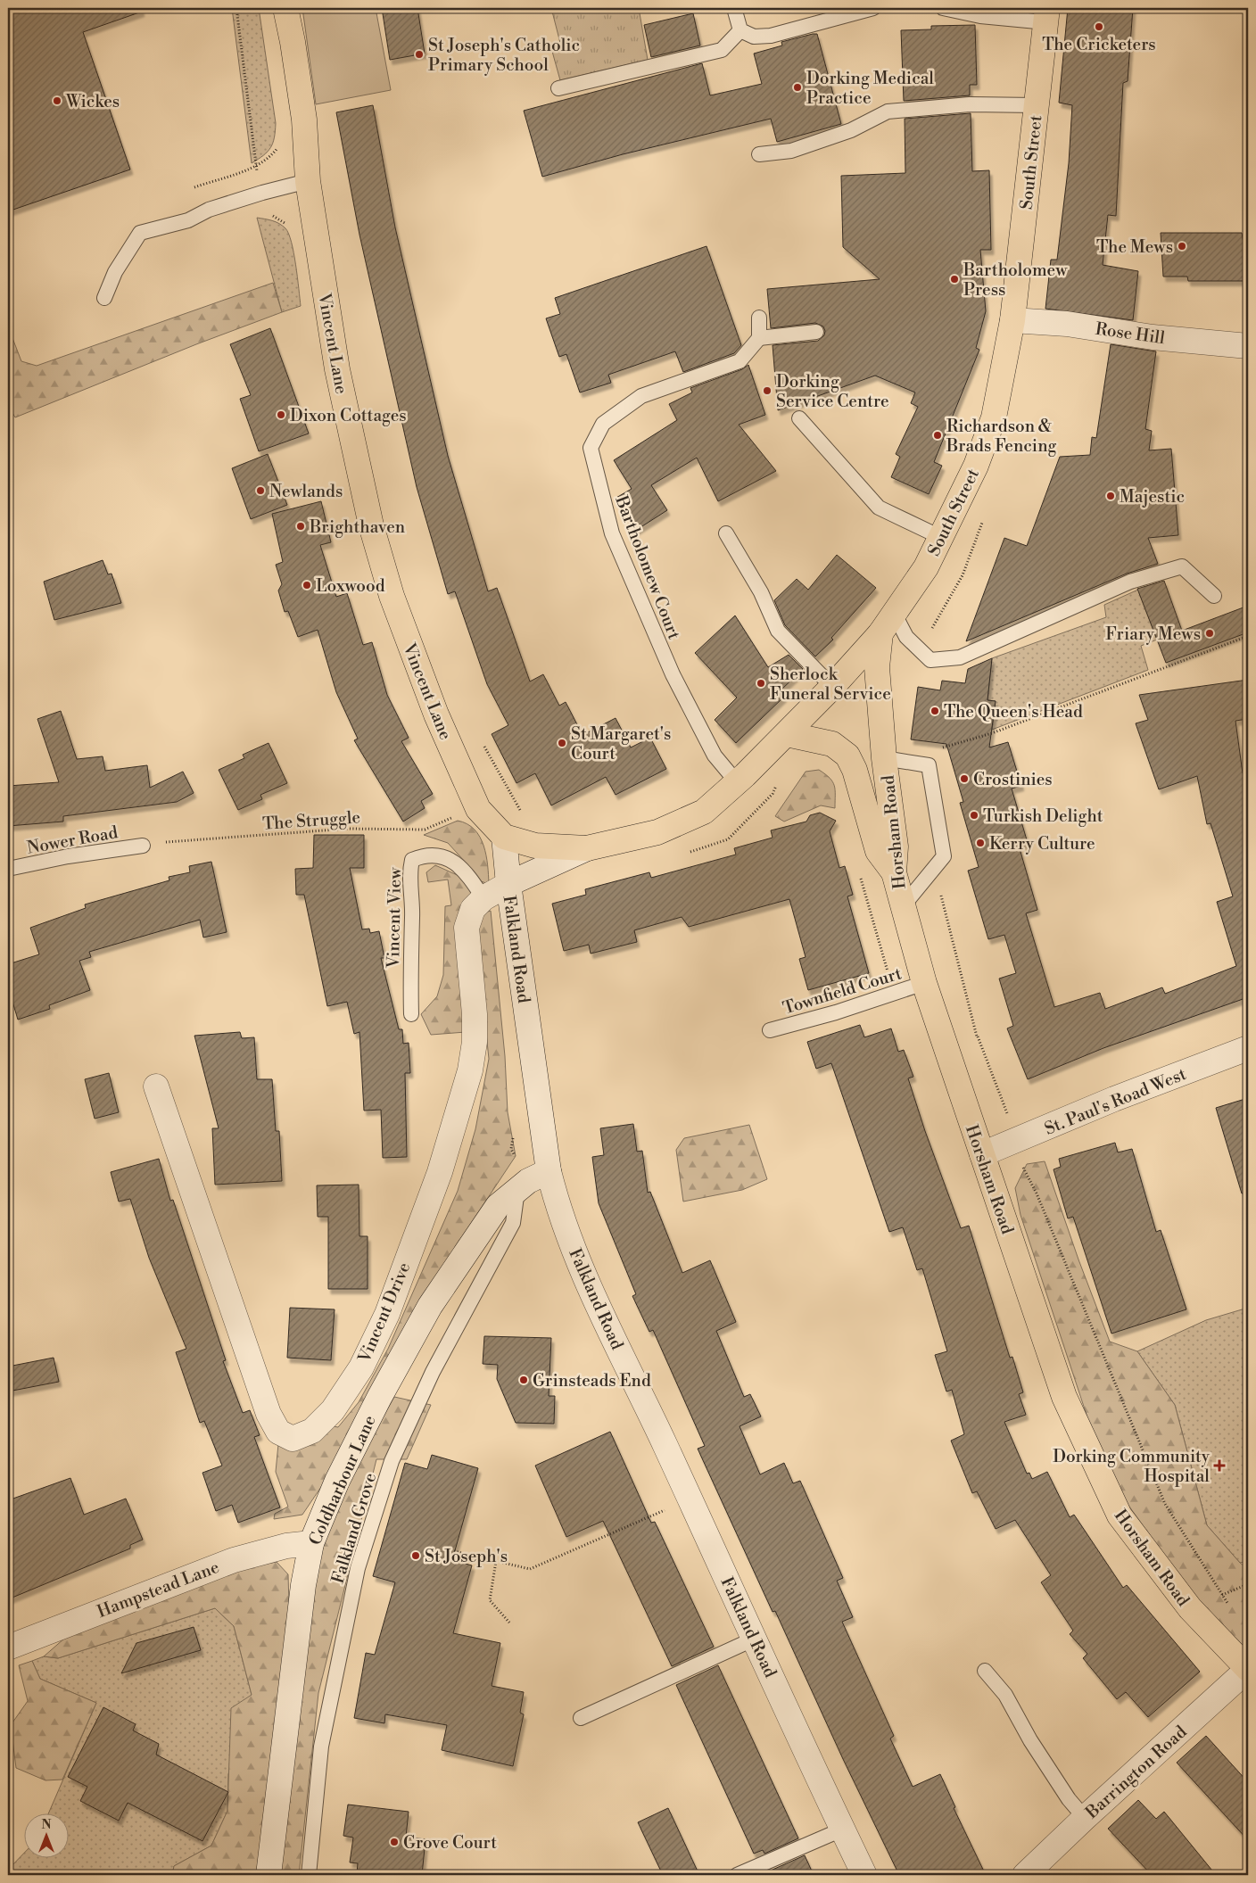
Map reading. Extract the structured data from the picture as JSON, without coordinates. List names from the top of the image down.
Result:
{
  "streets": {
    "main road": ["South Street", "Vincent Lane", "Horsham Road"],
    "street": [
      "Rose Hill",
      "Falkland Road",
      "St. Paul's Road West",
      "Vincent Drive",
      "Coldharbour Lane",
      "Hampstead Lane",
      "Barrington Road"
    ],
    "lane": [
      "Bartholomew Court",
      "Nower Road",
      "Vincent View",
      "Townfield Court",
      "Falkland Grove"
    ],
    "path": ["The Struggle"]
  },
  "crossings": [
    ["South Street", "Rose Hill"],
    ["South Street", "Vincent Lane"],
    ["South Street", "Bartholomew Court"],
    ["South Street", "Horsham Road"],
    ["South Street", "Falkland Road"],
    ["South Street", "Vincent Drive"],
    ["Vincent Lane", "The Struggle"],
    ["Vincent Lane", "Falkland Road"],
    ["The Struggle", "Nower Road"],
    ["Horsham Road", "Townfield Court"],
    ["Horsham Road", "St. Paul's Road West"],
    ["Horsham Road", "Barrington Road"],
    ["Vincent View", "Vincent Drive"],
    ["Falkland Road", "Vincent Drive"],
    ["Falkland Road", "Coldharbour Lane"],
    ["Coldharbour Lane", "Falkland Grove"],
    ["Coldharbour Lane", "Hampstead Lane"]
  ],
  "places": {
    "other": [
      "The Cricketers",
      "St Joseph's Catholic Primary School",
      "Dorking Medical Practice",
      "Wickes",
      "The Mews",
      "Bartholomew Press",
      "Dorking Service Centre",
      "Dixon Cottages",
      "Richardson & Brads Fencing",
      "Newlands",
      "Majestic",
      "Brighthaven",
      "Loxwood",
      "Friary Mews",
      "Sherlock Funeral Service",
      "The Queen's Head",
      "St Margaret's Court",
      "Crostinies",
      "Turkish Delight",
      "Kerry Culture",
      "Grinsteads End",
      "St Joseph's",
      "Grove Court"
    ],
    "health": ["Dorking Community Hospital"]
  },
  "north": "top"
}
